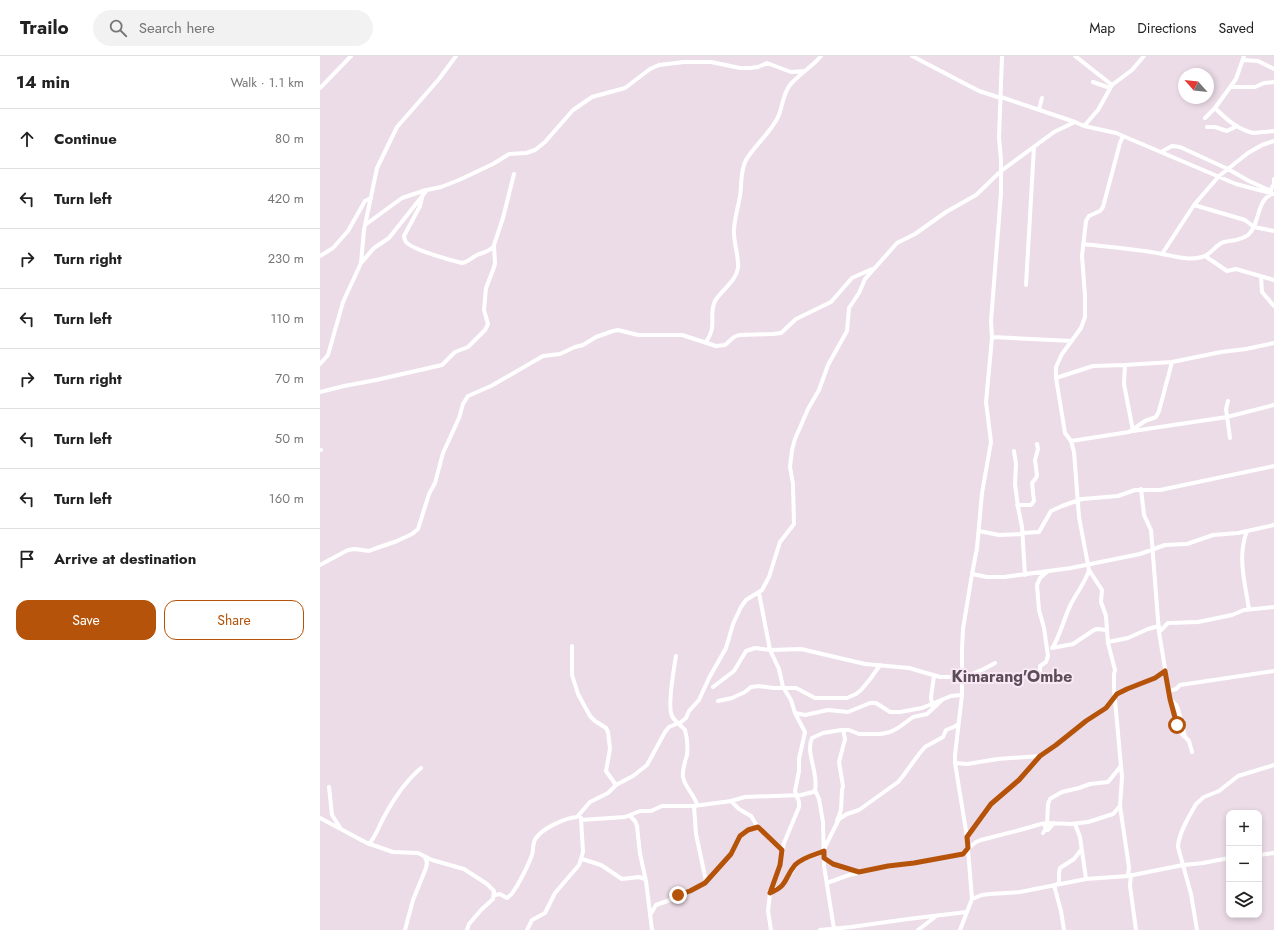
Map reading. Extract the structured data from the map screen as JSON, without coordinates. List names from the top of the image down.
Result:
{
  "districts": ["Kimarang'Ombe"],
  "north": "top left",
  "page": {
    "header": "Trailo",
    "search": "Search here",
    "nav": ["Map", "Directions", "Saved"],
    "heading": ["14 min", "Walk · 1.1 km"],
    "list": [
      ["Continue", "80 m"],
      ["Turn left", "420 m"],
      ["Turn right", "230 m"],
      ["Turn left", "110 m"],
      ["Turn right", "70 m"],
      ["Turn left", "50 m"],
      ["Turn left", "160 m"],
      "Arrive at destination"
    ],
    "buttons": ["Save", "Share"],
    "map_buttons": ["+", "−"]
  }
}
